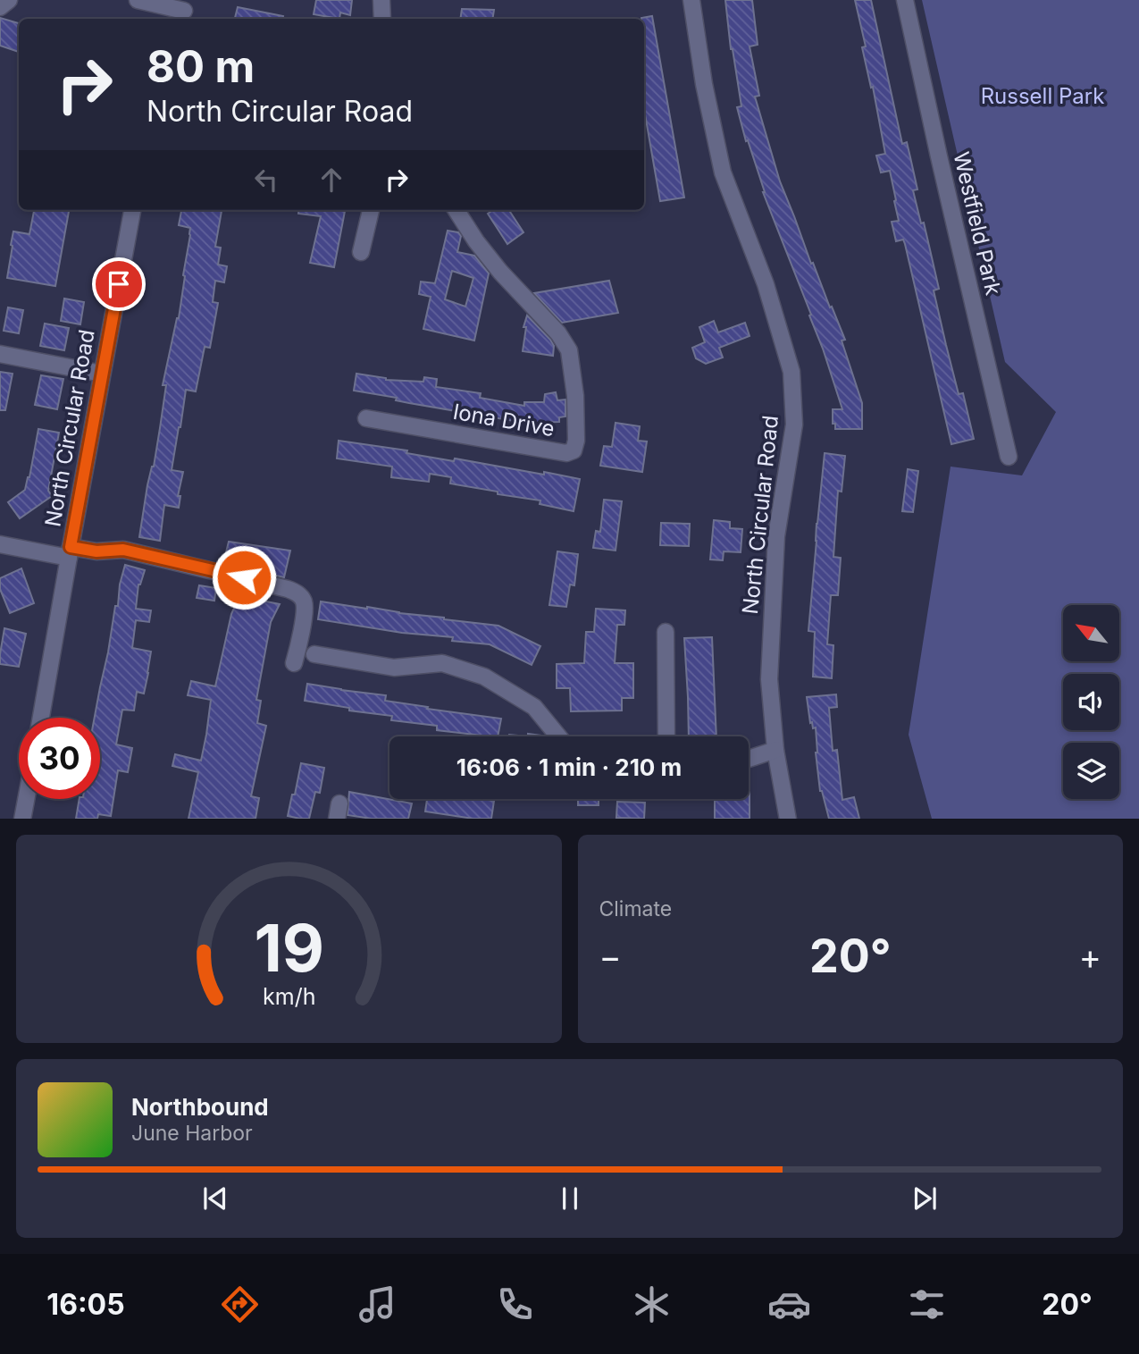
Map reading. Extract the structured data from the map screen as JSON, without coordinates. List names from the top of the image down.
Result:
{
  "streets": {
    "street": ["Westfield Park", "Iona Drive", "North Circular Road"]
  },
  "parks": ["Russell Park"],
  "north": "top left",
  "page": {
    "turn": ["80 m", "North Circular Road"],
    "limit": "30",
    "trip": "16:06 · 1 min · 210 m",
    "tile": "Climate",
    "heat": ["−", "20°", "+"],
    "song": ["Northbound", "June Harbor"],
    "tabs": ["16:05", "20°"],
    "gauge": ["19", "km/h"]
  }
}
